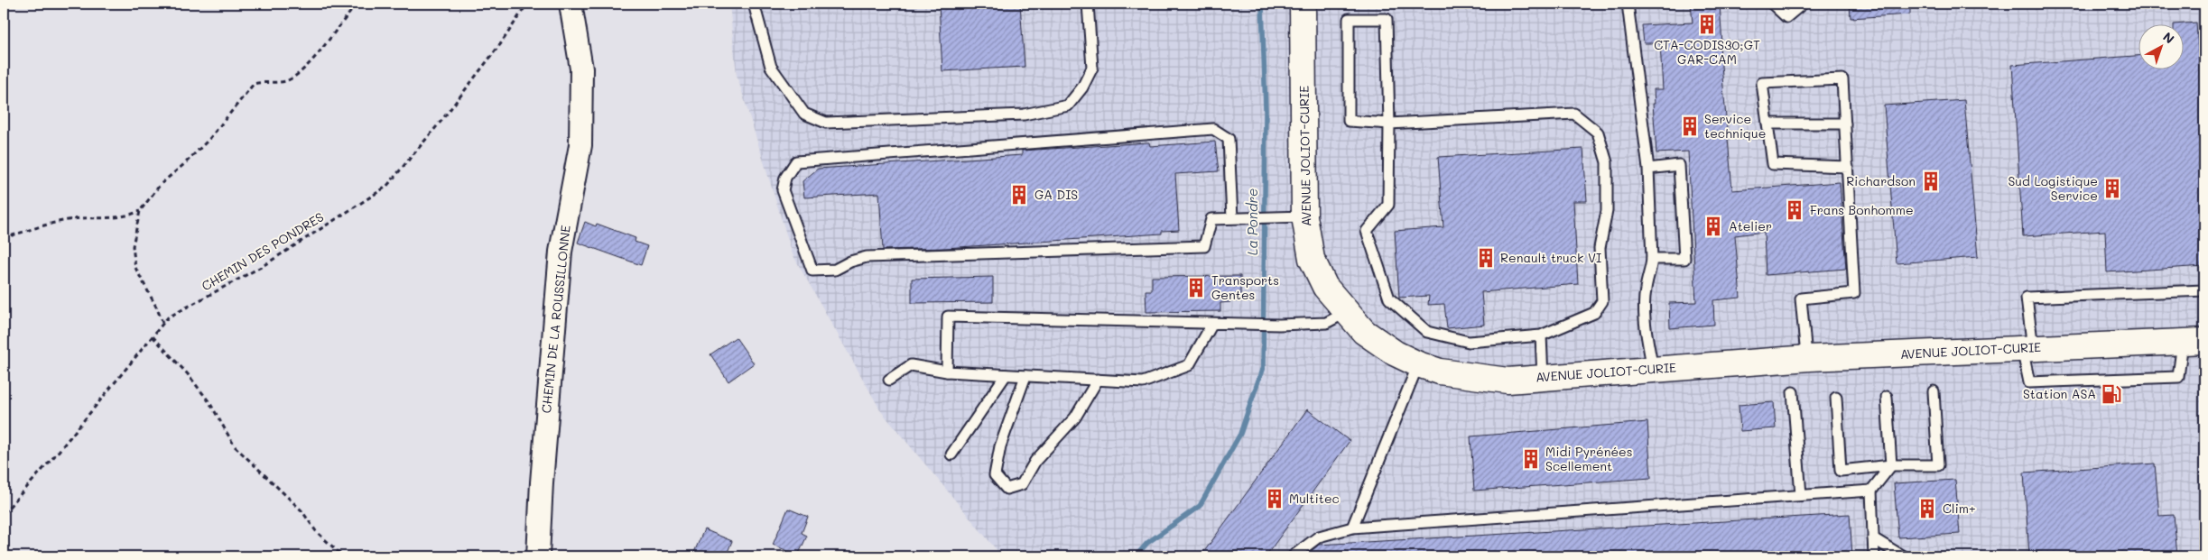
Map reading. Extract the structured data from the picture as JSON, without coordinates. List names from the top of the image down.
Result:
{
  "streets": {
    "street": ["AVENUE JOLIOT-CURIE", "CHEMIN DE LA ROUSSILLONNE"],
    "path": ["CHEMIN DES PONDRES"]
  },
  "water": ["La Pondre"],
  "places": {
    "building": [
      "CTA-CODIS30;GT GAR-CAM",
      "Service technique",
      "Richardson",
      "Sud Logistique Service",
      "GA DIS",
      "Frans Bonhomme",
      "Atelier",
      "Renault truck VI",
      "Transports Gentes",
      "Midi Pyrénées Scellement",
      "Multitec",
      "Clim+"
    ],
    "fuel station": ["Station ASA"]
  },
  "north": "top right"
}
